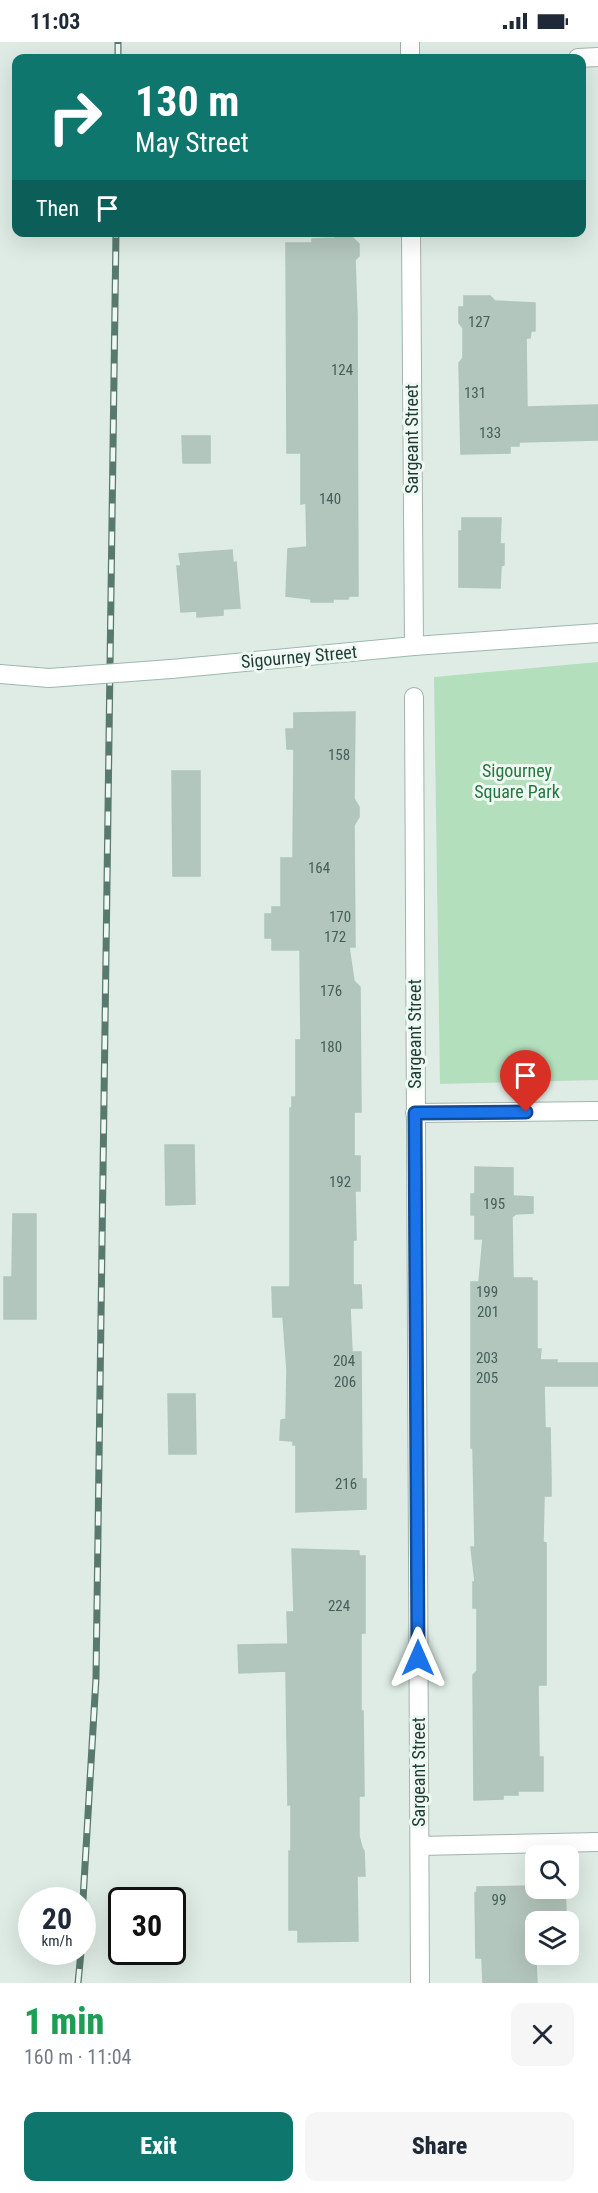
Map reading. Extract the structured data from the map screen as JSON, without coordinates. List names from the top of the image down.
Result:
{
  "streets": {
    "street": ["Sargeant Street", "Sigourney Street"]
  },
  "crossings": [
    ["Sargeant Street", "Sigourney Street"]
  ],
  "parks": ["Sigourney Square Park"],
  "house_numbers": [
    "127",
    "124",
    "131",
    "133",
    "140",
    "158",
    "164",
    "170",
    "172",
    "176",
    "180",
    "192",
    "195",
    "199",
    "201",
    "203",
    "204",
    "205",
    "206",
    "216",
    "224",
    "99"
  ],
  "page": {
    "status": "11:03",
    "turn": ["130 m", "May Street"],
    "then": "Then",
    "speed": "20 km/h",
    "limit": "30",
    "heading": ["1 min", "160 m · 11:04"],
    "buttons": ["Exit", "Share"]
  }
}
